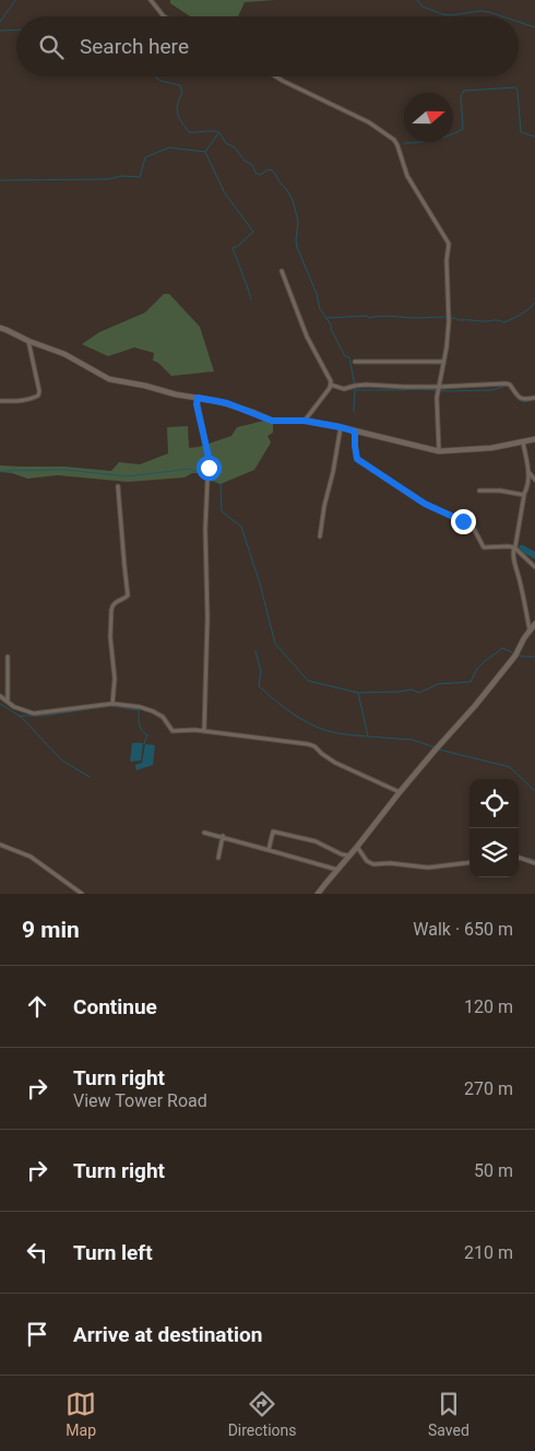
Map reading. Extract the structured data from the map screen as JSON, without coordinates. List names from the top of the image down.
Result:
{
  "north": "right",
  "page": {
    "search": "Search here",
    "heading": ["9 min", "Walk · 650 m"],
    "list": [
      ["Continue", "120 m"],
      ["Turn right", "View Tower Road", "270 m"],
      ["Turn right", "50 m"],
      ["Turn left", "210 m"],
      "Arrive at destination"
    ],
    "nav": ["Map", "Directions", "Saved"]
  }
}
